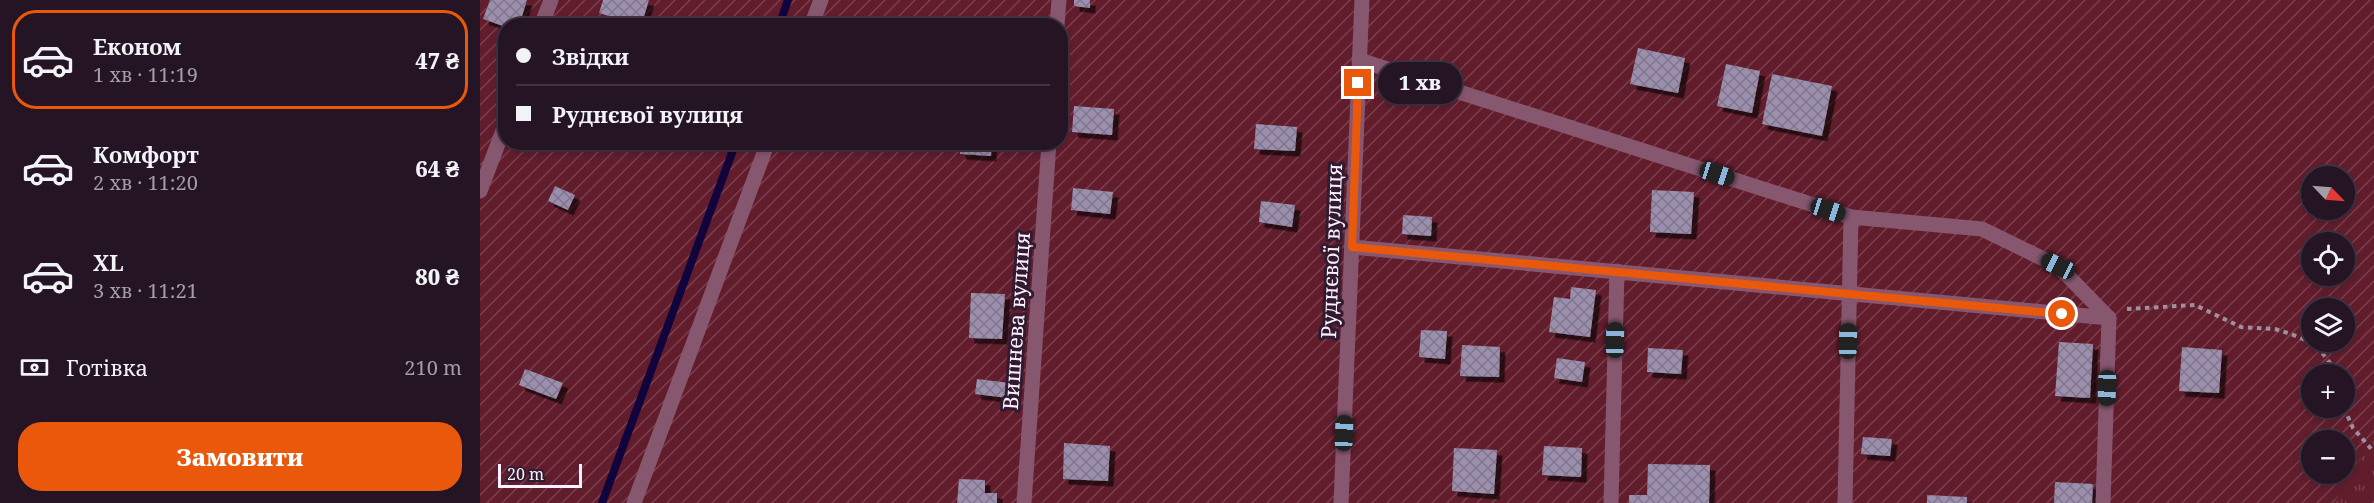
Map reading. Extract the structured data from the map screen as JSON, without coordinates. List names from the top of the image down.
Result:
{
  "streets": {
    "street": ["Руднєвої вулиця", "Вишнева вулиця"]
  },
  "scale_bar": "20 m",
  "north": "bottom right",
  "page": {
    "list": [
      {
        "name": "Економ",
        "note": "1 хв · 11:19",
        "value": "47 ₴"
      },
      {
        "name": "Комфорт",
        "note": "2 хв · 11:20",
        "value": "64 ₴"
      },
      {
        "name": "XL",
        "note": "3 хв · 11:21",
        "value": "80 ₴"
      }
    ],
    "banner": ["Звідки", "Руднєвої вулиця"],
    "bubble": "1 хв",
    "map_buttons": ["+", "−"],
    "pay": ["Готівка", "210 m"],
    "buttons": "Замовити",
    "scale": "20 m"
  }
}
